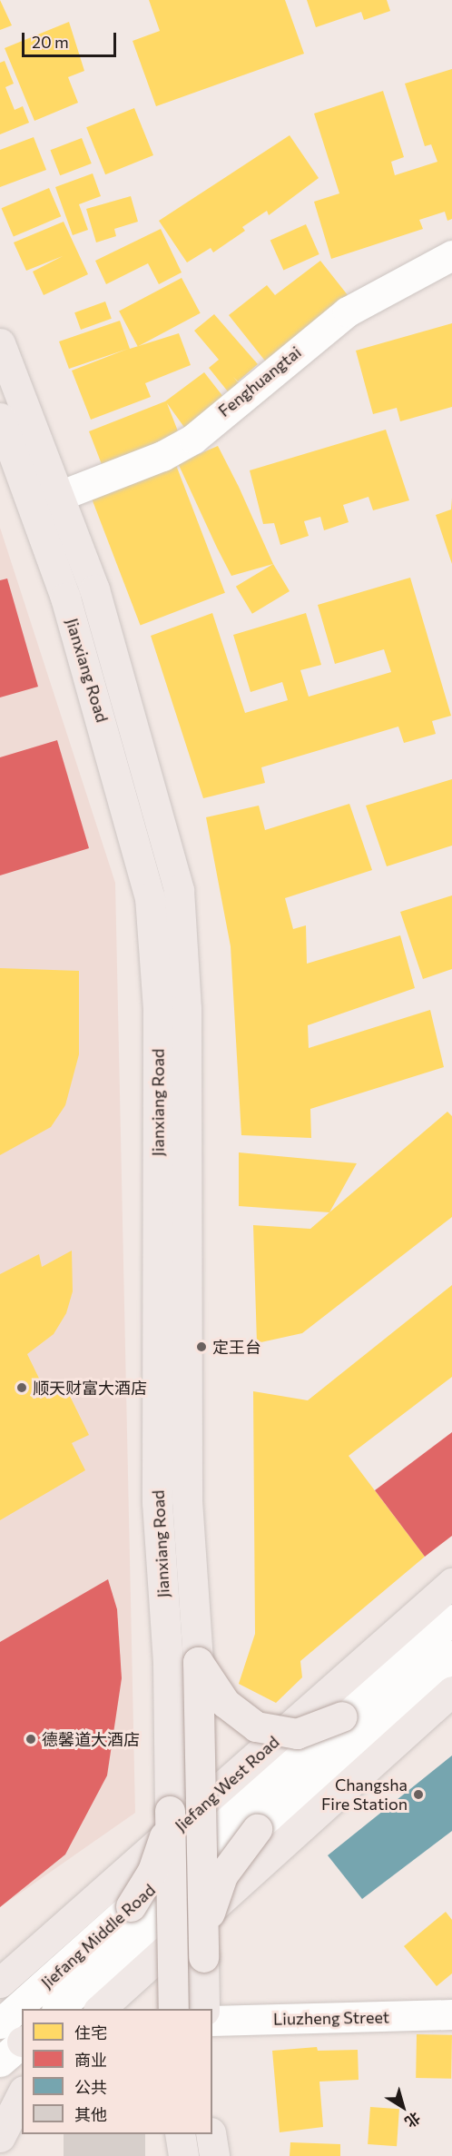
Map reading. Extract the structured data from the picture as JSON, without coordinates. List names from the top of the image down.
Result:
{
  "streets": {
    "main road": ["Jianxiang Road", "Jiefang West Road"],
    "street": ["Fenghuangtai", "Jiefang Middle Road", "Liuzheng Street"]
  },
  "crossings": [
    ["Fenghuangtai", "Jianxiang Road"],
    ["Jianxiang Road", "Jiefang West Road"],
    ["Jianxiang Road", "Jiefang Middle Road"],
    ["Jiefang West Road", "Jiefang Middle Road"]
  ],
  "places": [
    "定王台",
    "顺天财富大酒店",
    "德馨道大酒店",
    "Changsha Fire Station"
  ],
  "legend": [
    "住宅",
    "商业",
    "公共",
    "其他"
  ],
  "scale_bar": "20 m",
  "north": "bottom right"
}
